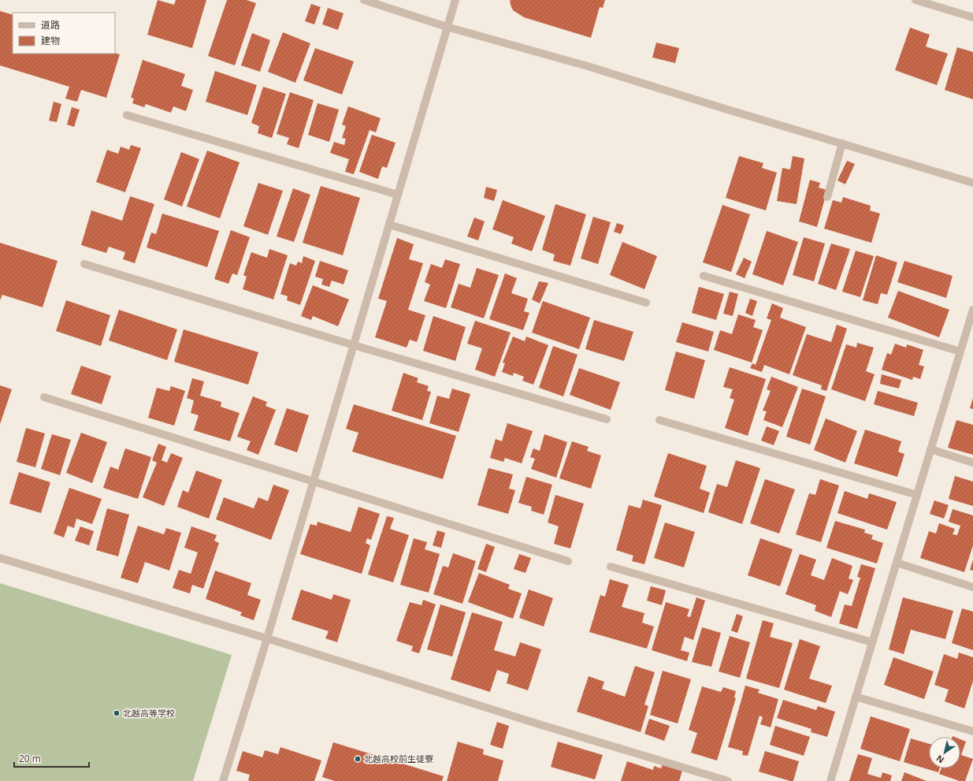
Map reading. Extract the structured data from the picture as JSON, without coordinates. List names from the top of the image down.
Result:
{
  "places": ["北越高等学校", "北越高校前生徒寮"],
  "legend": ["道路", "建物"],
  "scale_bar": "20 m",
  "north": "bottom left"
}
